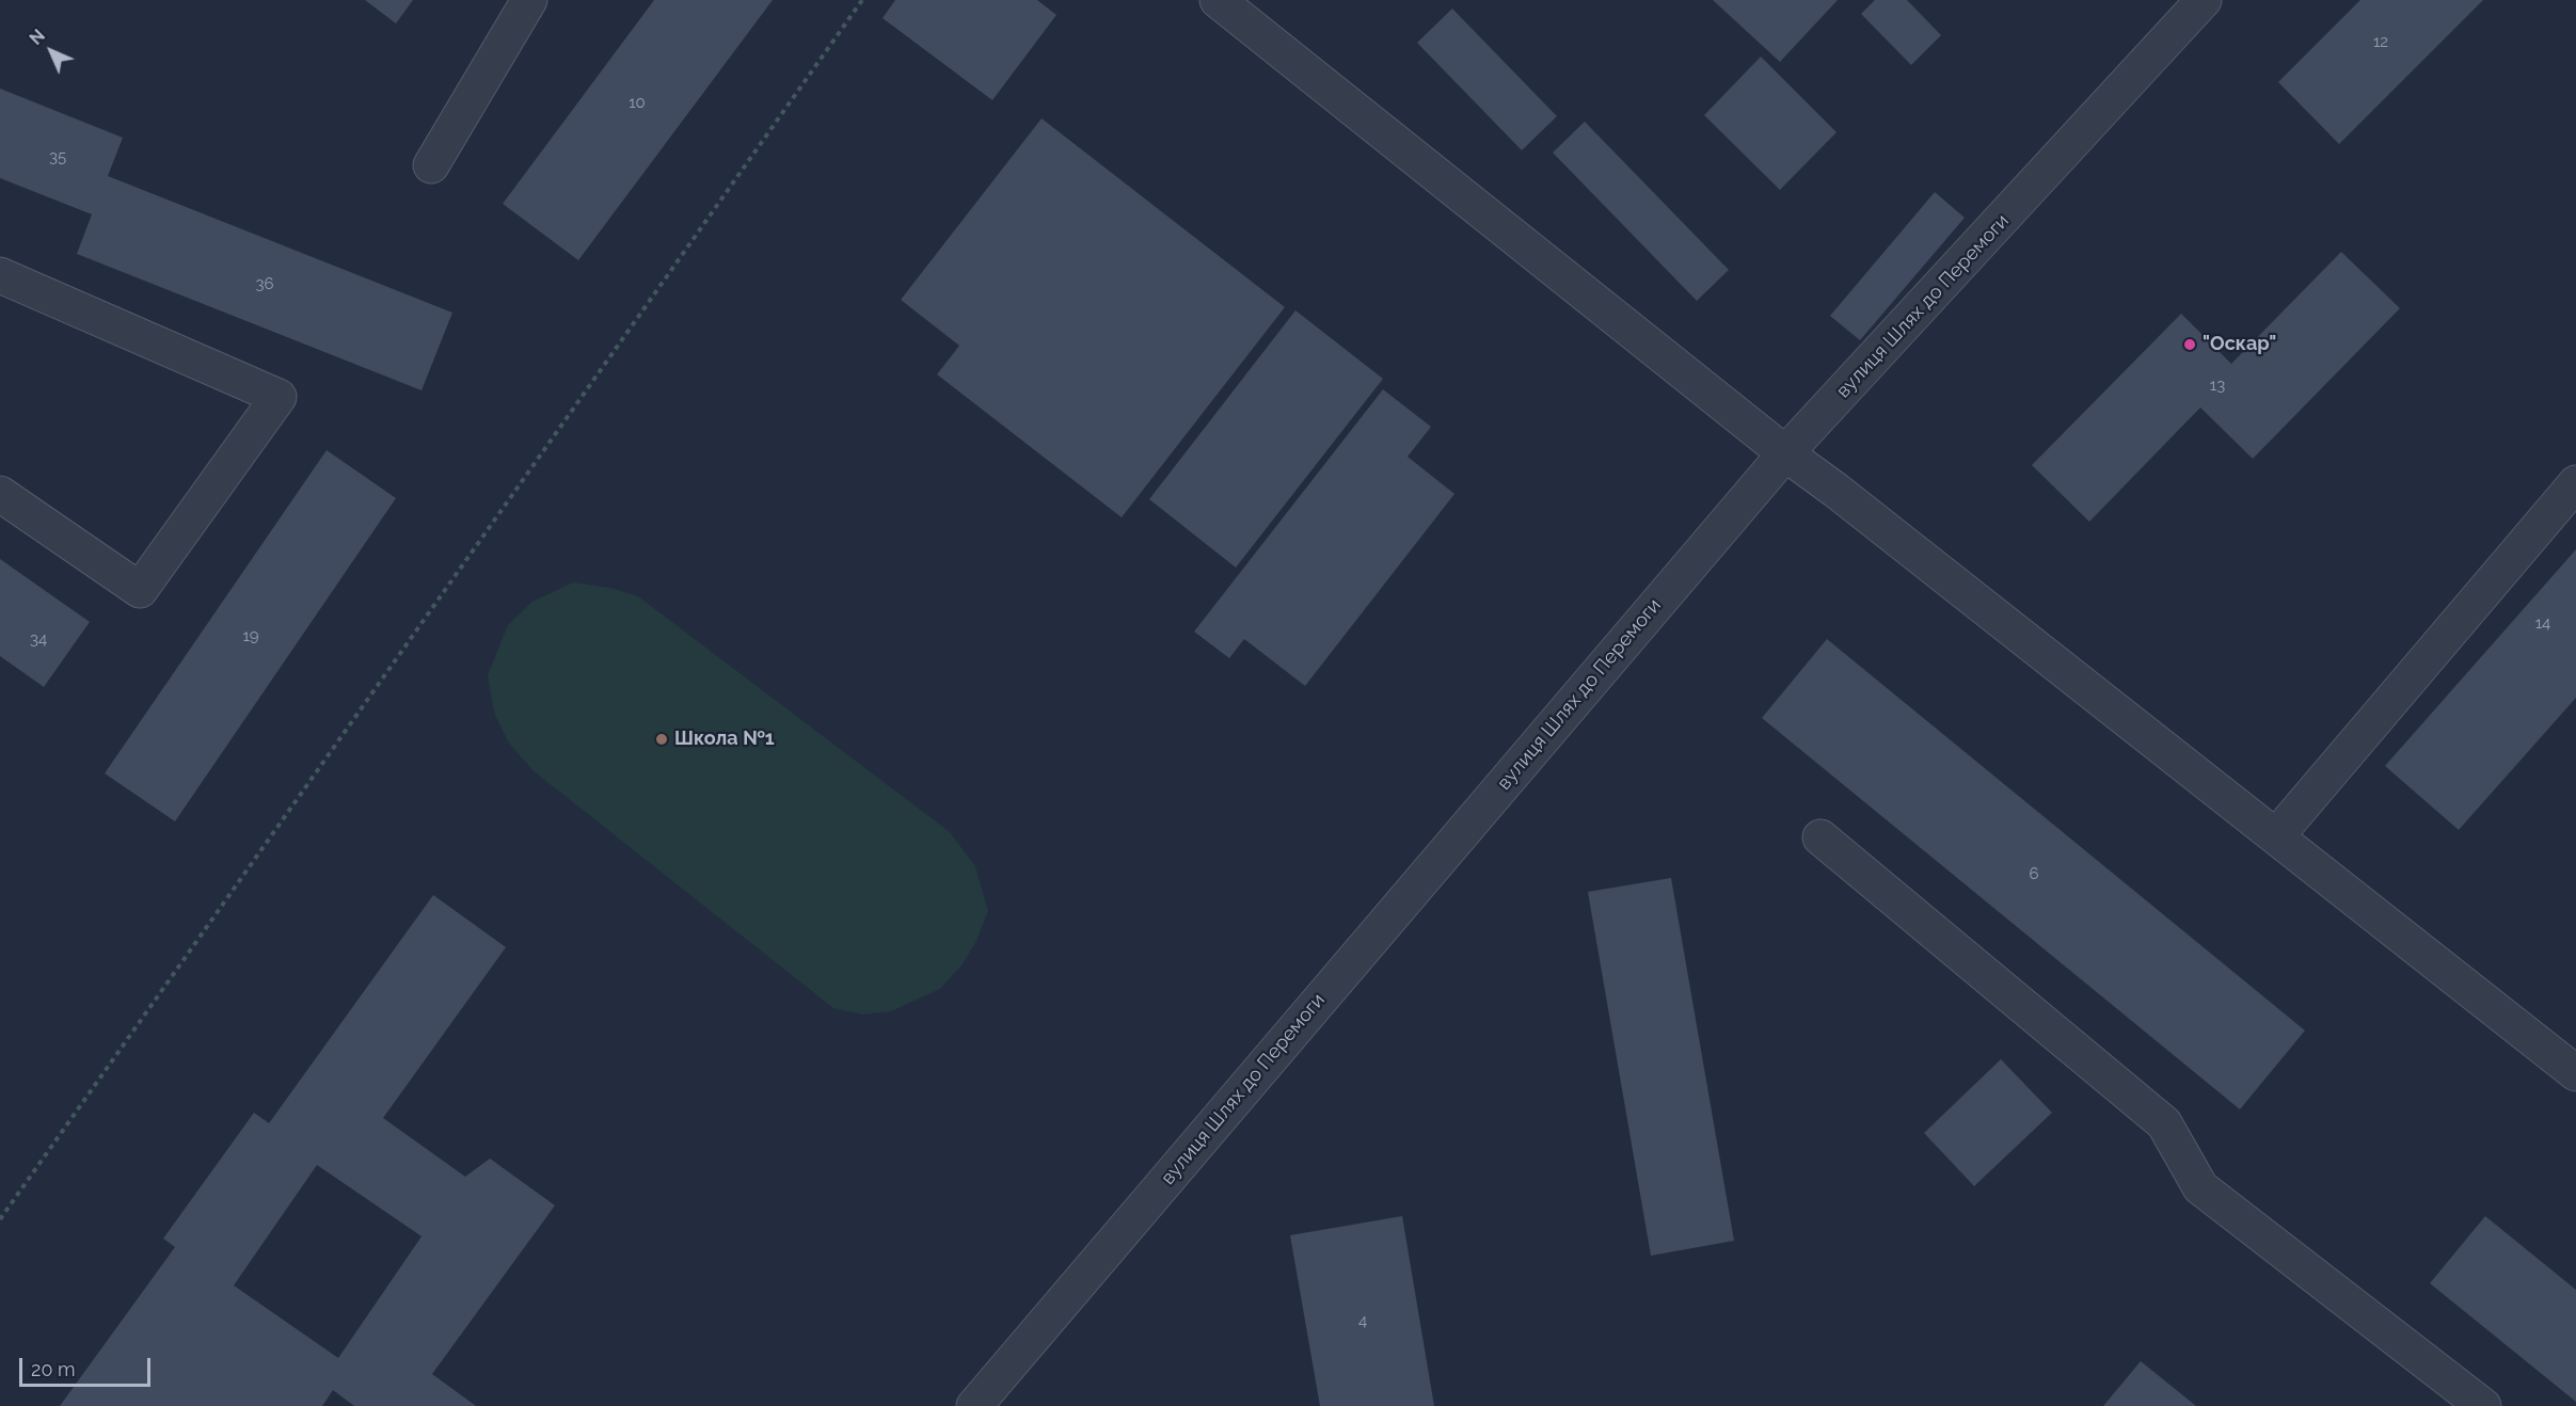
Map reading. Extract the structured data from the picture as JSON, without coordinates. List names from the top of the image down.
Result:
{
  "streets": {
    "street": ["вулиця Шлях до Перемоги"]
  },
  "places": ["\"Оскар\"", "Школа №1"],
  "house_numbers": [
    "12",
    "10",
    "35",
    "36",
    "13",
    "14",
    "19",
    "34",
    "6",
    "4"
  ],
  "scale_bar": "20 m",
  "north": "top left"
}
